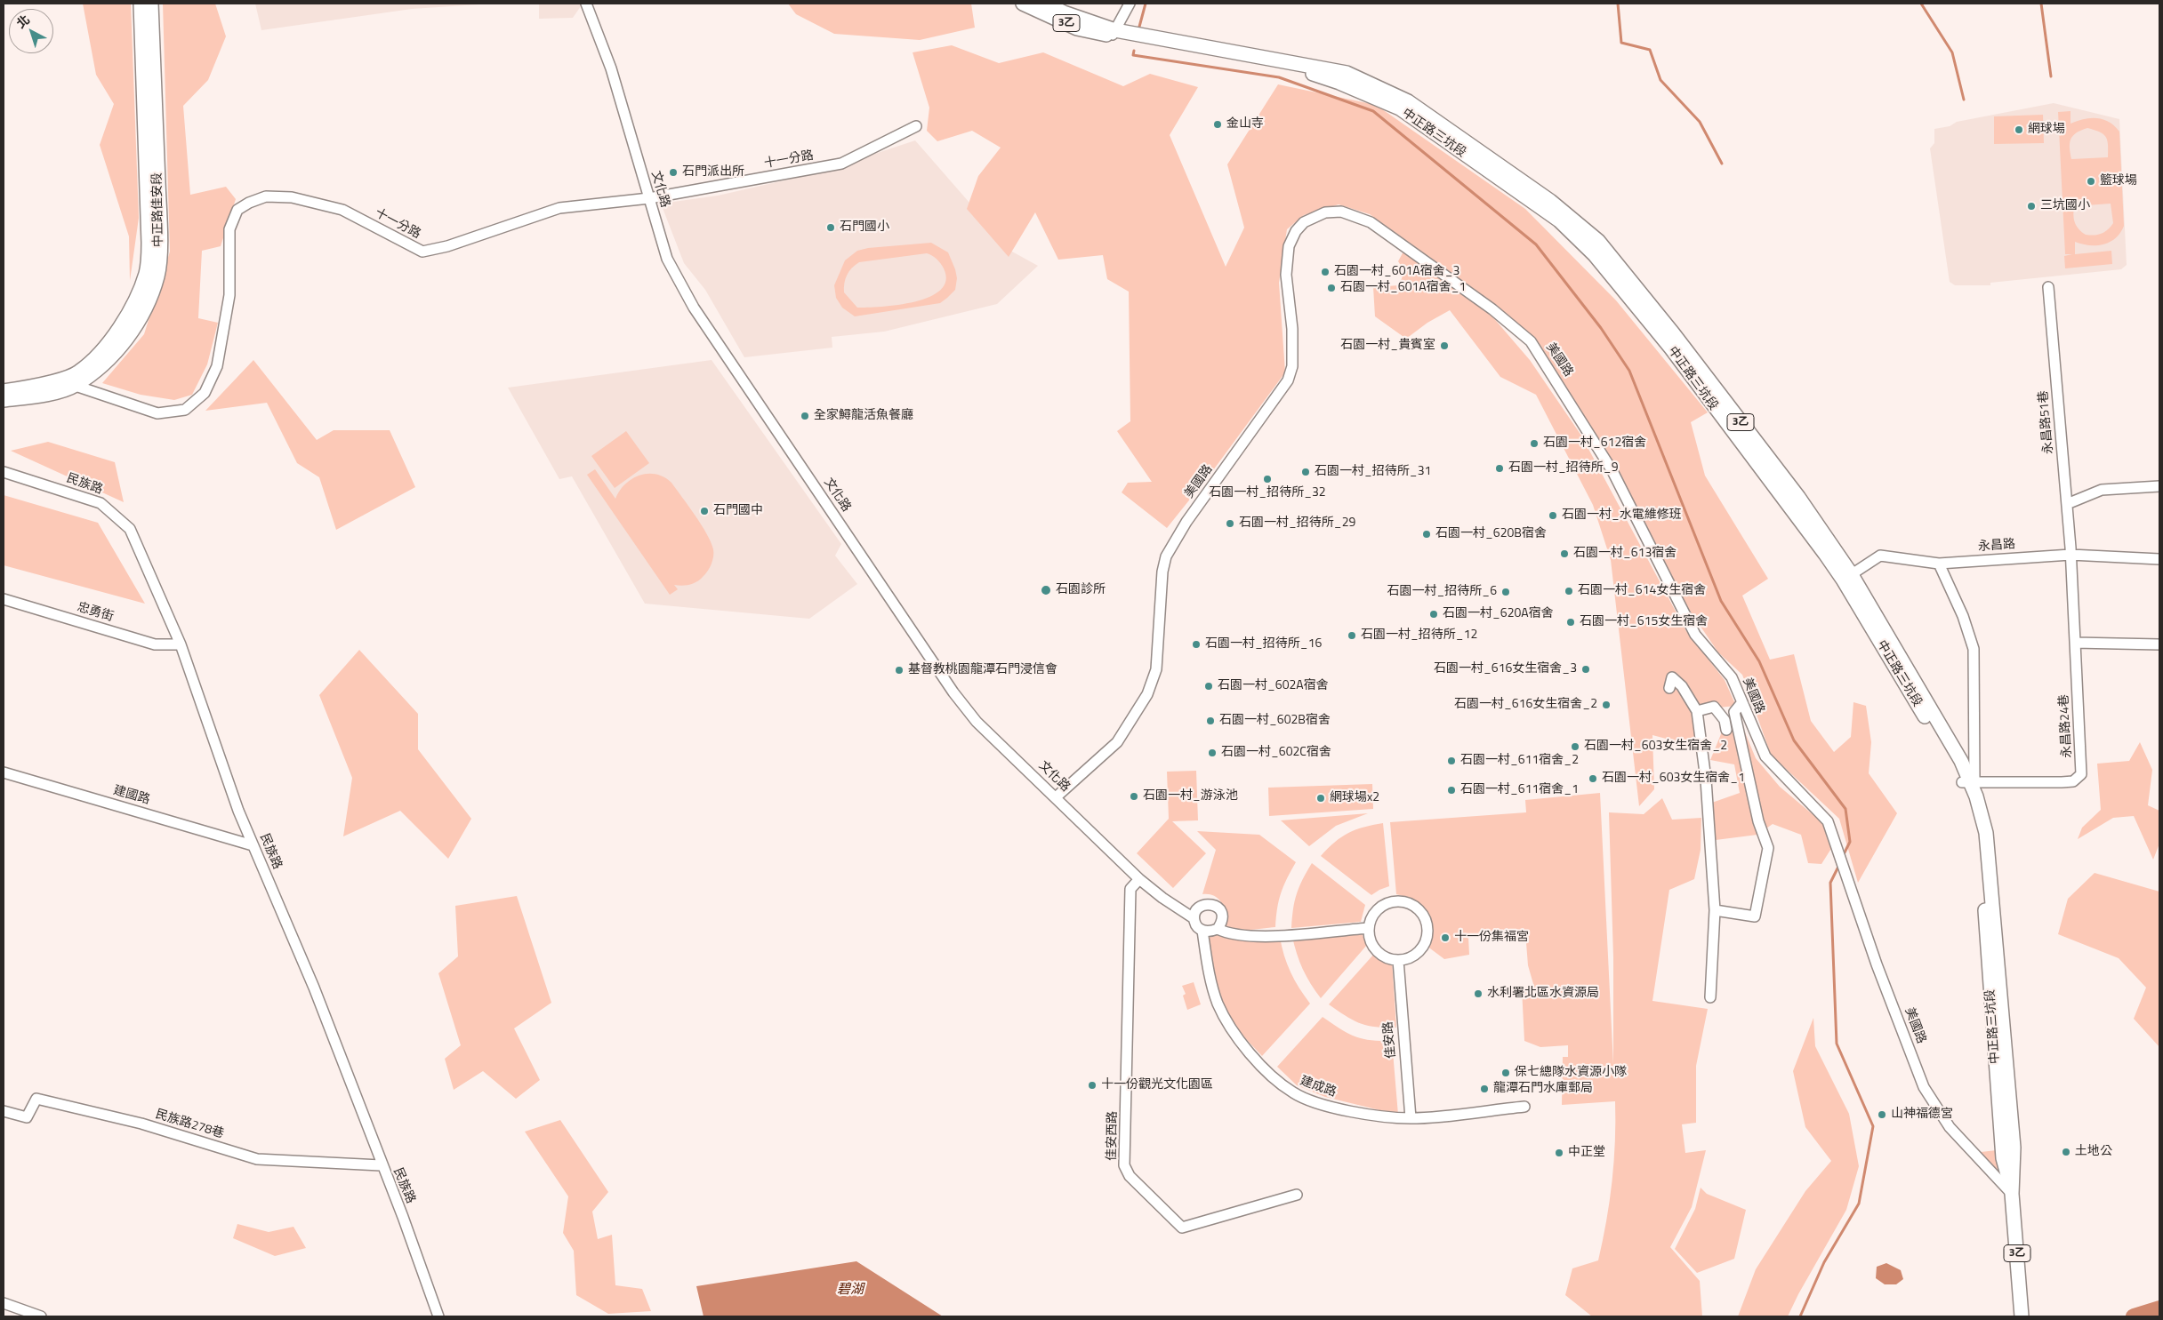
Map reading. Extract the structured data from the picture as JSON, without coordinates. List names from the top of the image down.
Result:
{
  "streets": {
    "main road": ["3乙", "中正路三坑段", "中正路佳安段"],
    "street": [
      "十一分路",
      "文化路",
      "美國路",
      "永昌路51巷",
      "民族路",
      "永昌路",
      "忠勇街",
      "永昌路24巷",
      "建國路",
      "佳安路",
      "建成路",
      "民族路278巷",
      "佳安西路"
    ]
  },
  "crossings": [
    ["中正路三坑段", "美國路"],
    ["中正路三坑段", "永昌路"],
    ["中正路三坑段", "永昌路24巷"],
    ["十一分路", "文化路"],
    ["十一分路", "中正路佳安段"],
    ["文化路", "美國路"],
    ["文化路", "建成路"],
    ["文化路", "佳安西路"],
    ["永昌路51巷", "永昌路"],
    ["永昌路51巷", "永昌路24巷"],
    ["民族路", "忠勇街"],
    ["民族路", "建國路"],
    ["民族路", "民族路278巷"],
    ["永昌路", "永昌路24巷"],
    ["佳安路", "建成路"]
  ],
  "water": ["碧湖"],
  "places": [
    "金山寺",
    "網球場",
    "石門派出所",
    "籃球場",
    "三坑國小",
    "石門國小",
    "石園一村_601A宿舍_3",
    "石園一村_601A宿舍_1",
    "石園一村_貴賓室",
    "全家鱘龍活魚餐廳",
    "石園一村_612宿舍",
    "石園一村_招待所_9",
    "石園一村_招待所_31",
    "石園一村_招待所_32",
    "石門國中",
    "石園一村_水電維修班",
    "石園一村_招待所_29",
    "石園一村_620B宿舍",
    "石園一村_613宿舍",
    "石園診所",
    "石園一村_614女生宿舍",
    "石園一村_招待所_6",
    "石園一村_620A宿舍",
    "石園一村_615女生宿舍",
    "石園一村_招待所_12",
    "石園一村_招待所_16",
    "石園一村_616女生宿舍_3",
    "基督教桃園龍潭石門浸信會",
    "石園一村_602A宿舍",
    "石園一村_616女生宿舍_2",
    "石園一村_602B宿舍",
    "石園一村_603女生宿舍_2",
    "石園一村_602C宿舍",
    "石園一村_611宿舍_2",
    "石園一村_603女生宿舍_1",
    "石園一村_611宿舍_1",
    "石園一村_游泳池",
    "網球場x2",
    "十一份集福宮",
    "水利署北區水資源局",
    "保七總隊水資源小隊",
    "十一份觀光文化園區",
    "龍潭石門水庫郵局",
    "山神福德宮",
    "土地公",
    "中正堂"
  ],
  "north": "top left"
}
